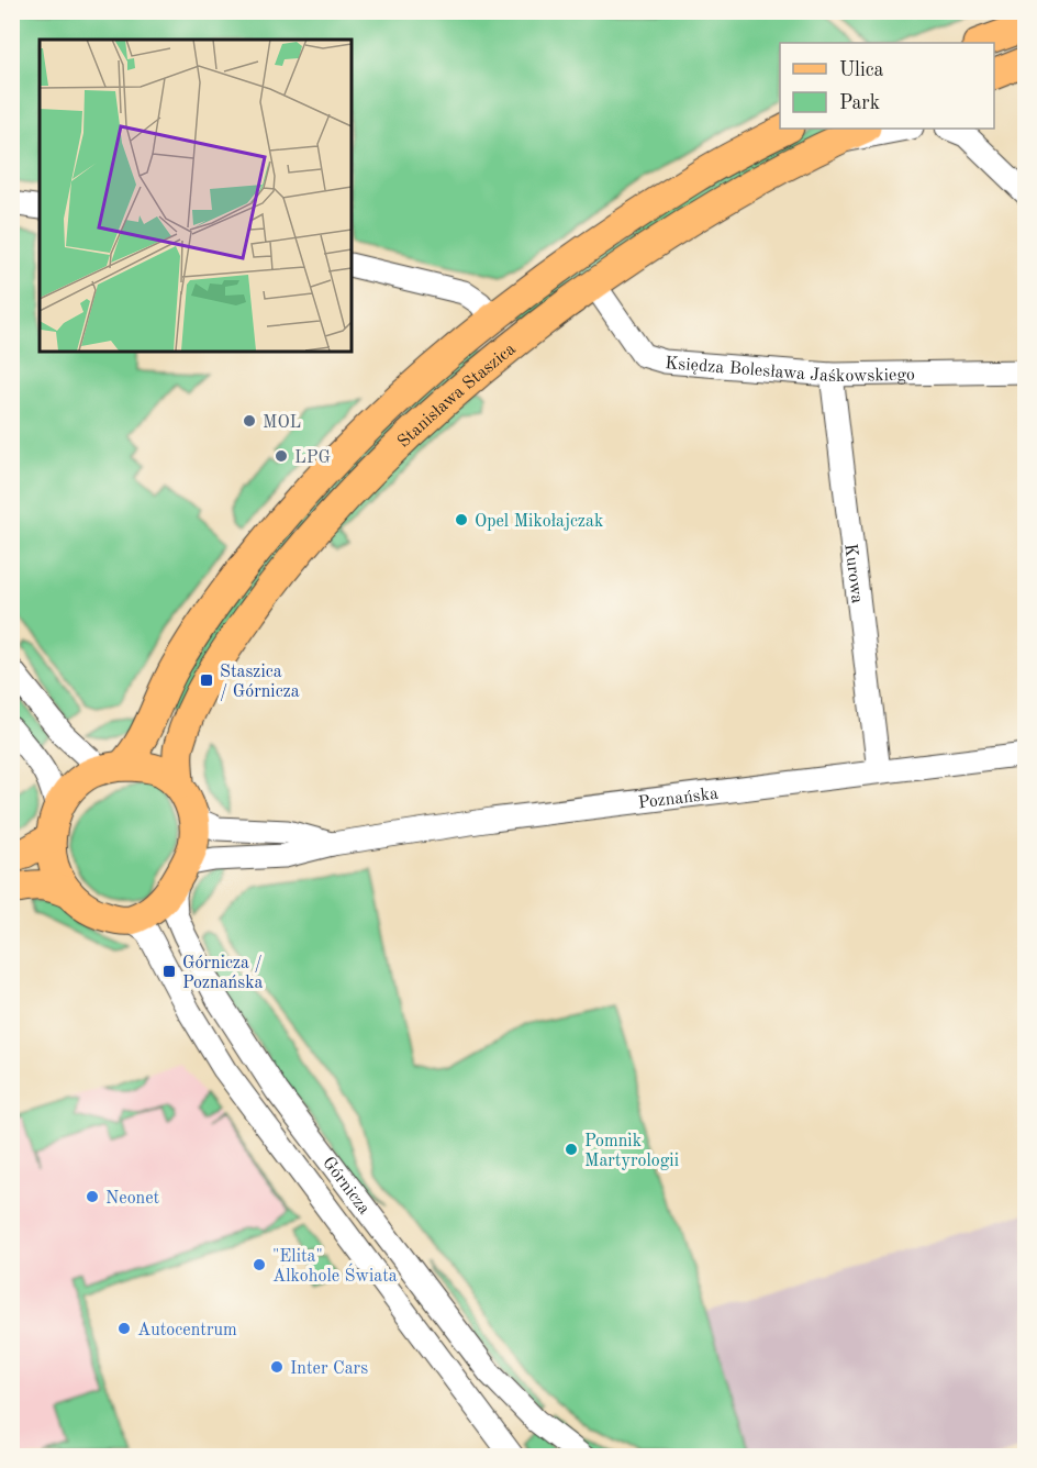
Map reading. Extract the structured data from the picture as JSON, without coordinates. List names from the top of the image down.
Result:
{
  "streets": {
    "main road": ["Stanisława Staszica"],
    "street": [
      "Księdza Bolesława Jaśkowskiego",
      "Kurowa",
      "Poznańska",
      "Górnicza"
    ]
  },
  "crossings": [
    ["Księdza Bolesława Jaśkowskiego", "Stanisława Staszica"],
    ["Księdza Bolesława Jaśkowskiego", "Kurowa"],
    ["Stanisława Staszica", "Poznańska"],
    ["Stanisława Staszica", "Górnicza"],
    ["Kurowa", "Poznańska"],
    ["Poznańska", "Górnicza"]
  ],
  "places": {
    "other": [
      "MOL",
      "LPG",
      "Opel Mikołajczak",
      "Pomnik Martyrologii",
      "Neonet",
      "\"Elita\" Alkohole Świata",
      "Autocentrum",
      "Inter Cars"
    ],
    "transit": ["Staszica / Górnicza", "Górnicza / Poznańska"]
  },
  "legend": ["Ulica", "Park"]
}
